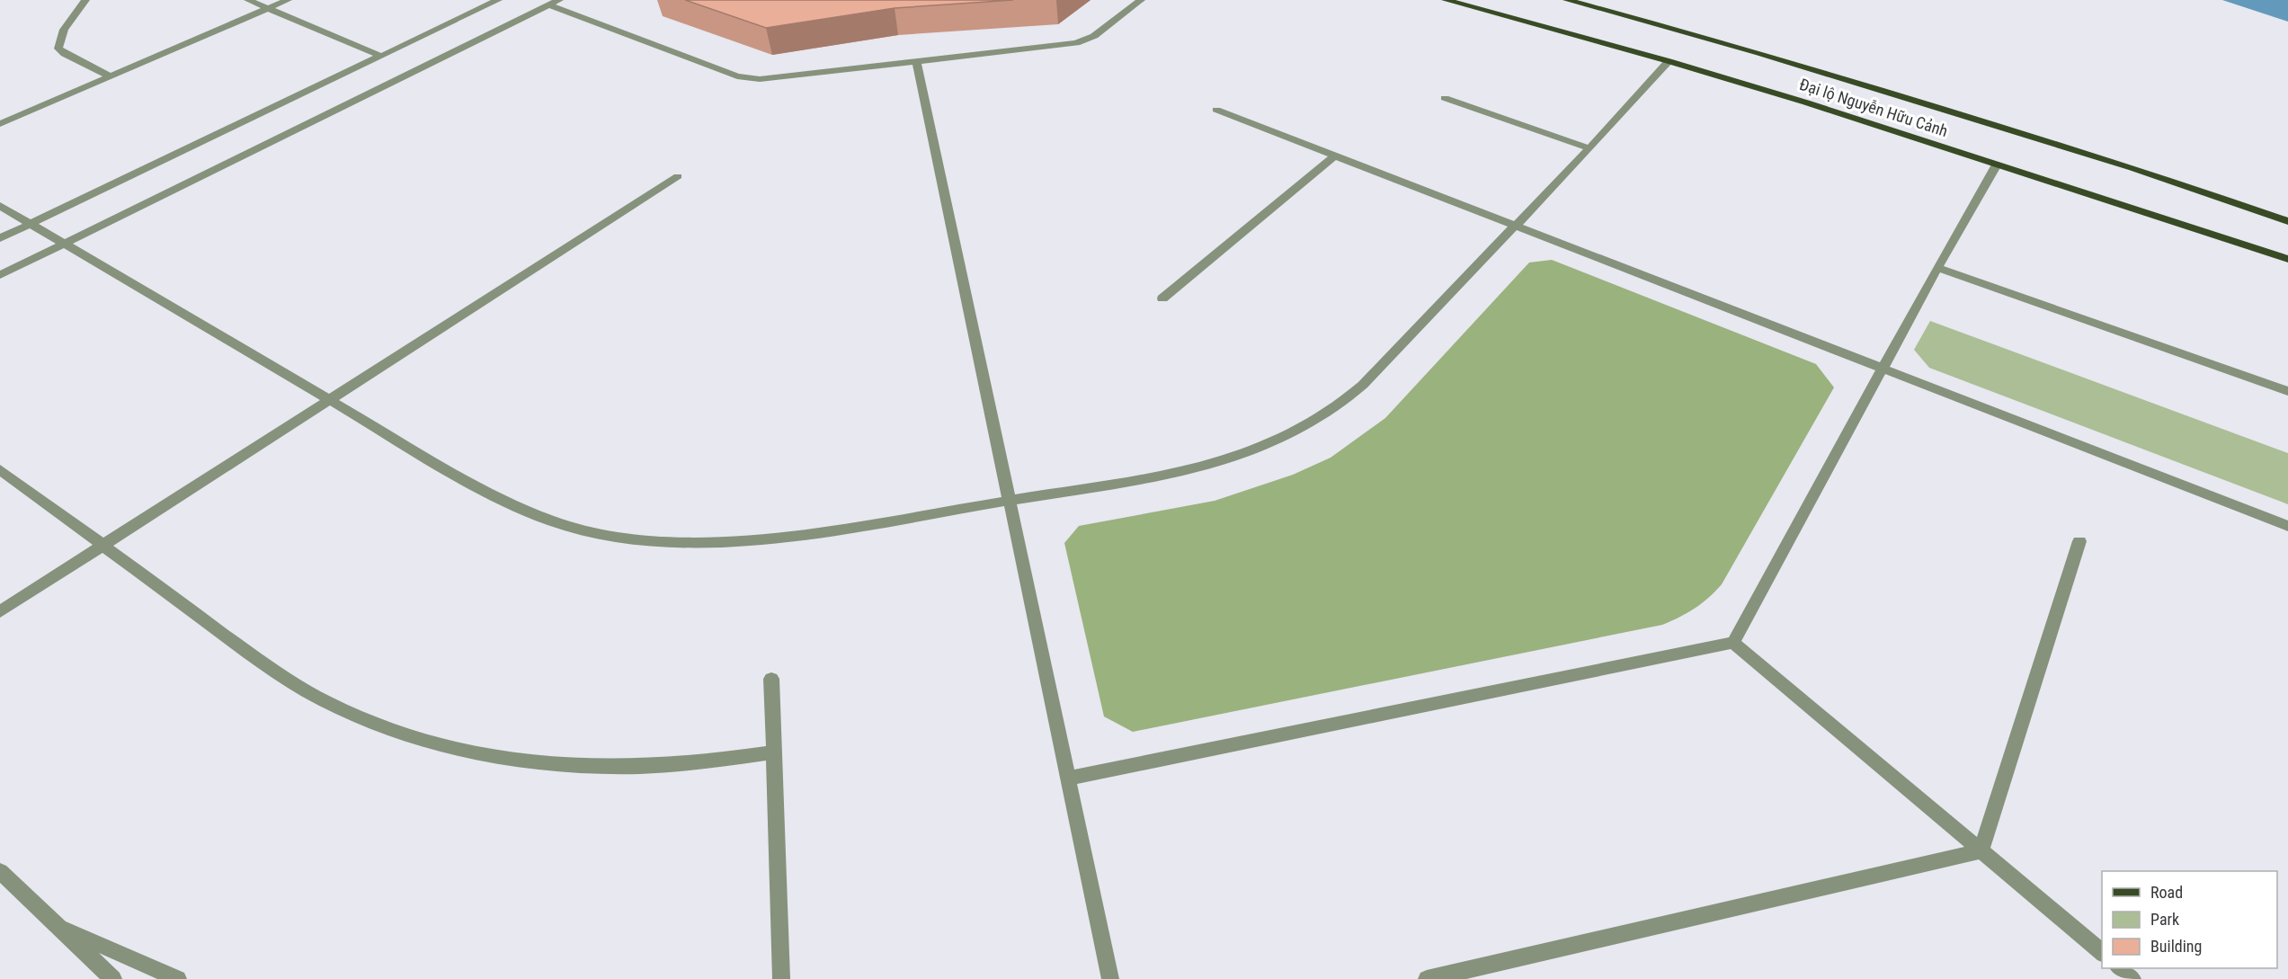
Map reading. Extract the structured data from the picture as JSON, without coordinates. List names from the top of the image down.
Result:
{
  "streets": {
    "main road": ["Đại lộ Nguyễn Hữu Cảnh"]
  },
  "legend": ["Road", "Park", "Building"]
}
